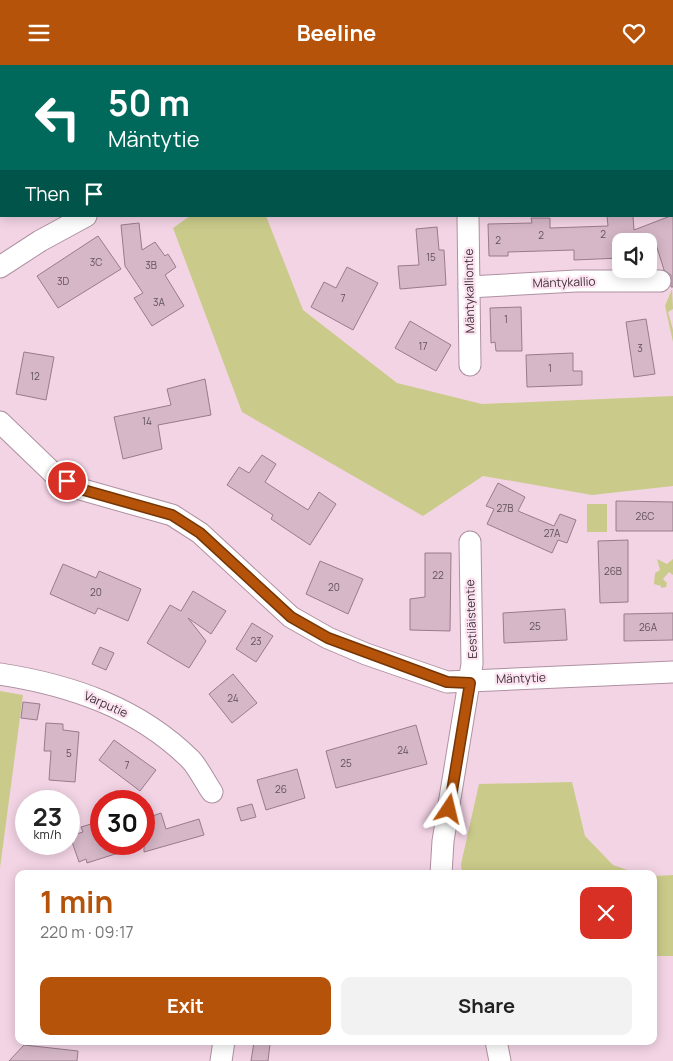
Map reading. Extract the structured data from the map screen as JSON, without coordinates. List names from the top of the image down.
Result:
{
  "streets": {
    "street": [
      "Mäntykallio",
      "Mäntykalliontie",
      "Eestiläistentie",
      "Mäntytie",
      "Varputie"
    ]
  },
  "crossings": [
    ["Mäntykallio", "Mäntykalliontie"],
    ["Eestiläistentie", "Mäntytie"]
  ],
  "house_numbers": [
    "2",
    "2",
    "2",
    "15",
    "3C",
    "3B",
    "3D",
    "7",
    "3A",
    "1",
    "17",
    "3",
    "1",
    "12",
    "14",
    "27B",
    "26C",
    "27A",
    "26B",
    "22",
    "20",
    "20",
    "25",
    "26A",
    "23",
    "24",
    "24",
    "5",
    "25",
    "7",
    "26"
  ],
  "page": {
    "header": "Beeline",
    "turn": ["50 m", "Mäntytie"],
    "then": "Then",
    "speed": "23 km/h",
    "limit": "30",
    "heading": ["1 min", "220 m · 09:17"],
    "buttons": ["Exit", "Share"]
  }
}
